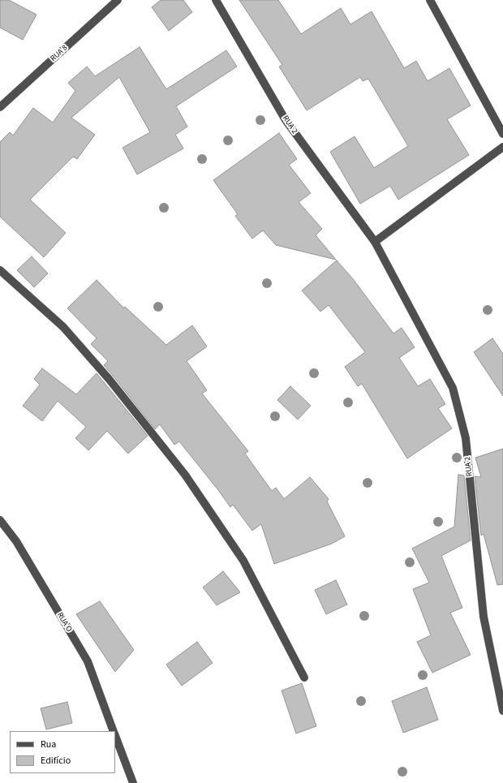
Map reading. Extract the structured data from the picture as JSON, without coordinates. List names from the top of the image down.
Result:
{
  "streets": {
    "street": ["RUA 8", "RUA 2", "RUA O"]
  },
  "legend": ["Rua", "Edifício"]
}
